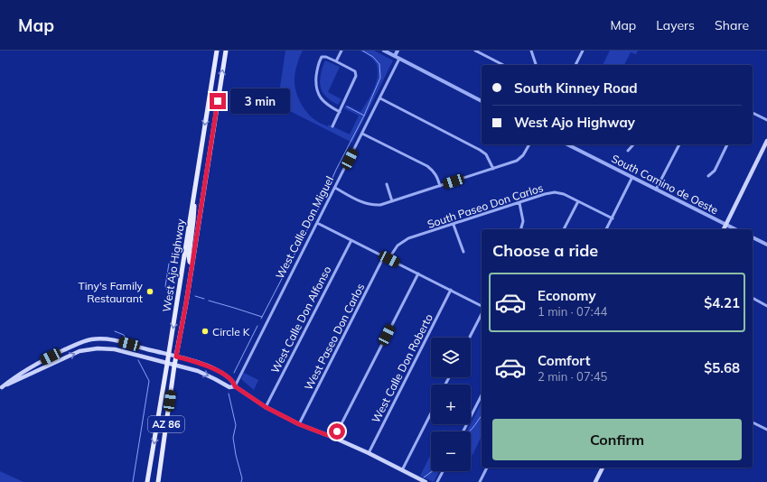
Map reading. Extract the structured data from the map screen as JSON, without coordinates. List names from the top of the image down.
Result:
{
  "streets": {
    "main road": ["West Ajo Highway", "AZ 86"],
    "street": [
      "South Camino de Oeste",
      "South Paseo Don Carlos",
      "West Calle Don Miguel",
      "West Calle Don Alfonso",
      "West Paseo Don Carlos",
      "West Calle Don Roberto"
    ]
  },
  "places": ["Tiny's Family Restaurant", "Circle K"],
  "page": {
    "header": "Map",
    "nav": ["Map", "Layers", "Share"],
    "banner": ["South Kinney Road", "West Ajo Highway"],
    "bubble": "3 min",
    "heading": "Choose a ride",
    "list": [
      {
        "name": "Economy",
        "note": "1 min · 07:44",
        "value": "$4.21"
      },
      {
        "name": "Comfort",
        "note": "2 min · 07:45",
        "value": "$5.68"
      }
    ],
    "map_buttons": ["+", "−"],
    "buttons": "Confirm"
  }
}
